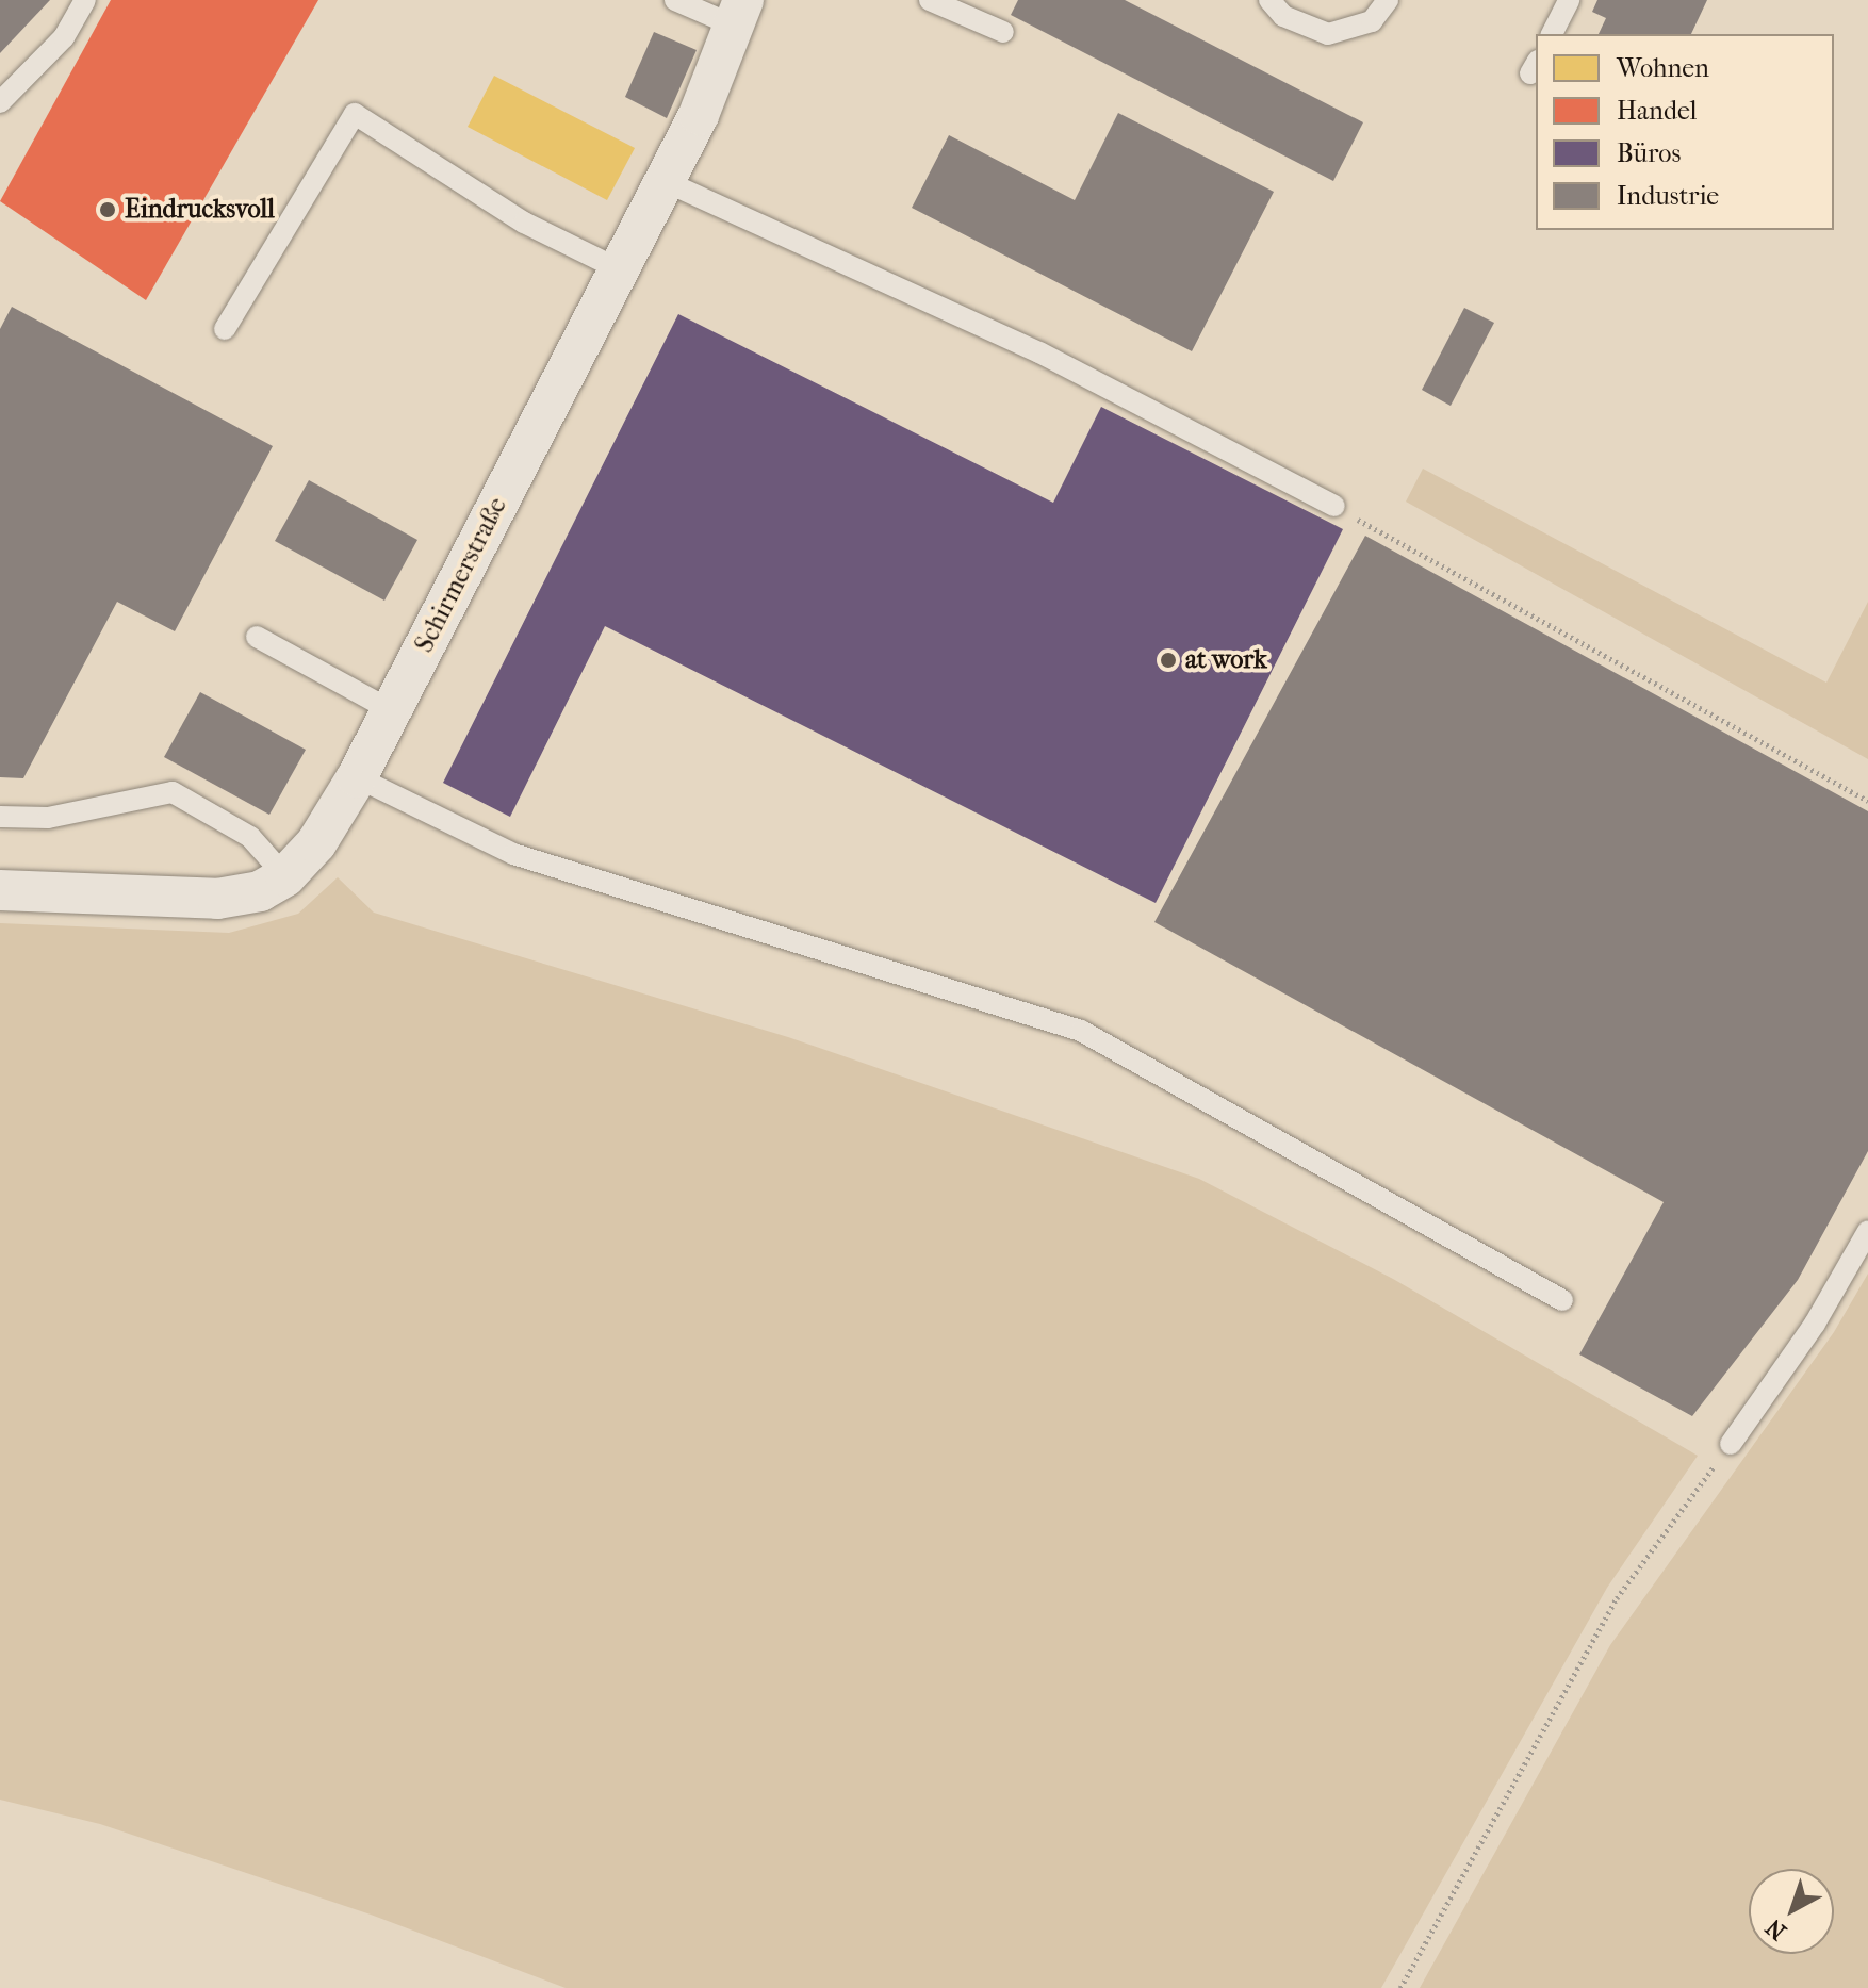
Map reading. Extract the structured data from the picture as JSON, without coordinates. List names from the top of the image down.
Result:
{
  "streets": {
    "street": ["Schirmerstraße"]
  },
  "places": ["Eindrucksvoll", "at work"],
  "legend": [
    "Wohnen",
    "Handel",
    "Büros",
    "Industrie"
  ],
  "north": "bottom left"
}
